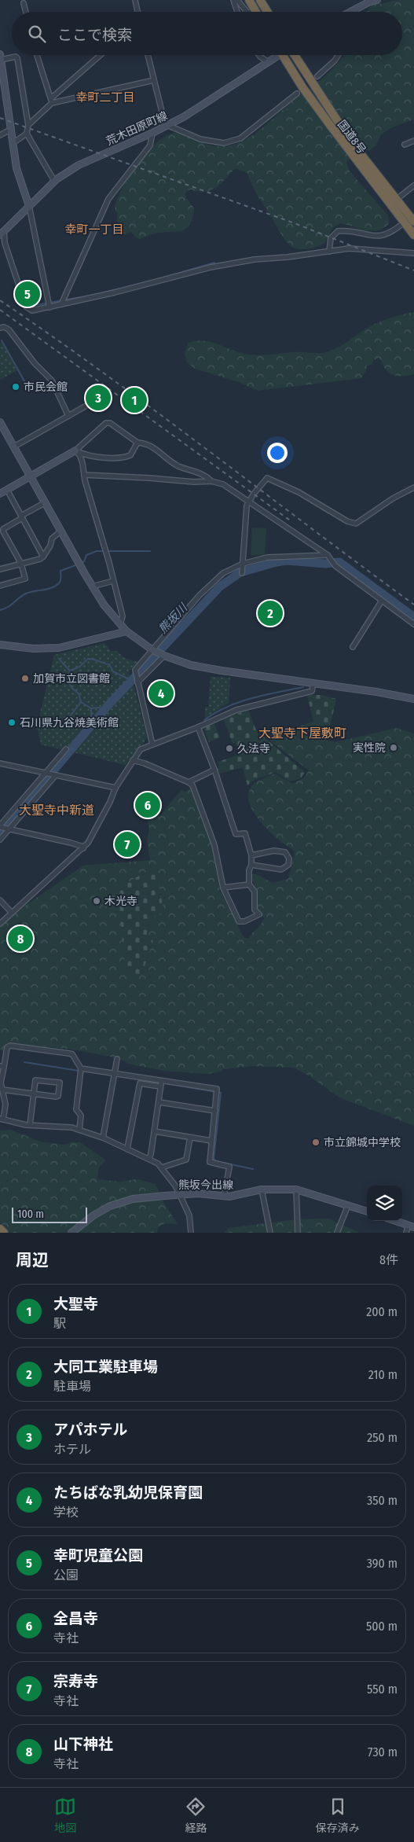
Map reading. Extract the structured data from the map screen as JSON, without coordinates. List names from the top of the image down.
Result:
{
  "streets": {
    "highway": ["国道8号"],
    "street": ["荒木田原町線", "熊坂今出線"]
  },
  "districts": [
    "幸町二丁目",
    "幸町一丁目",
    "大聖寺下屋敷町",
    "大聖寺中新道"
  ],
  "water": ["熊坂川"],
  "places": [
    "市民会館",
    "加賀市立図書館",
    "石川県九谷焼美術館",
    "実性院",
    "久法寺",
    "木光寺",
    "市立錦城中学校"
  ],
  "scale_bar": "100 m",
  "page": {
    "search": "ここで検索",
    "pins": [
      "5",
      "3",
      "1",
      "2",
      "4",
      "6",
      "7",
      "8"
    ],
    "scale": "100 m",
    "heading": ["周辺", "8件"],
    "list": [
      {
        "mark": "1",
        "name": "大聖寺",
        "note": "駅",
        "value": "200 m"
      },
      {
        "mark": "2",
        "name": "大同工業駐車場",
        "note": "駐車場",
        "value": "210 m"
      },
      {
        "mark": "3",
        "name": "アパホテル",
        "note": "ホテル",
        "value": "250 m"
      },
      {
        "mark": "4",
        "name": "たちばな乳幼児保育園",
        "note": "学校",
        "value": "350 m"
      },
      {
        "mark": "5",
        "name": "幸町児童公園",
        "note": "公園",
        "value": "390 m"
      },
      {
        "mark": "6",
        "name": "全昌寺",
        "note": "寺社",
        "value": "500 m"
      },
      {
        "mark": "7",
        "name": "宗寿寺",
        "note": "寺社",
        "value": "550 m"
      },
      {
        "mark": "8",
        "name": "山下神社",
        "note": "寺社",
        "value": "730 m"
      }
    ],
    "nav": ["地図", "経路", "保存済み"]
  }
}
